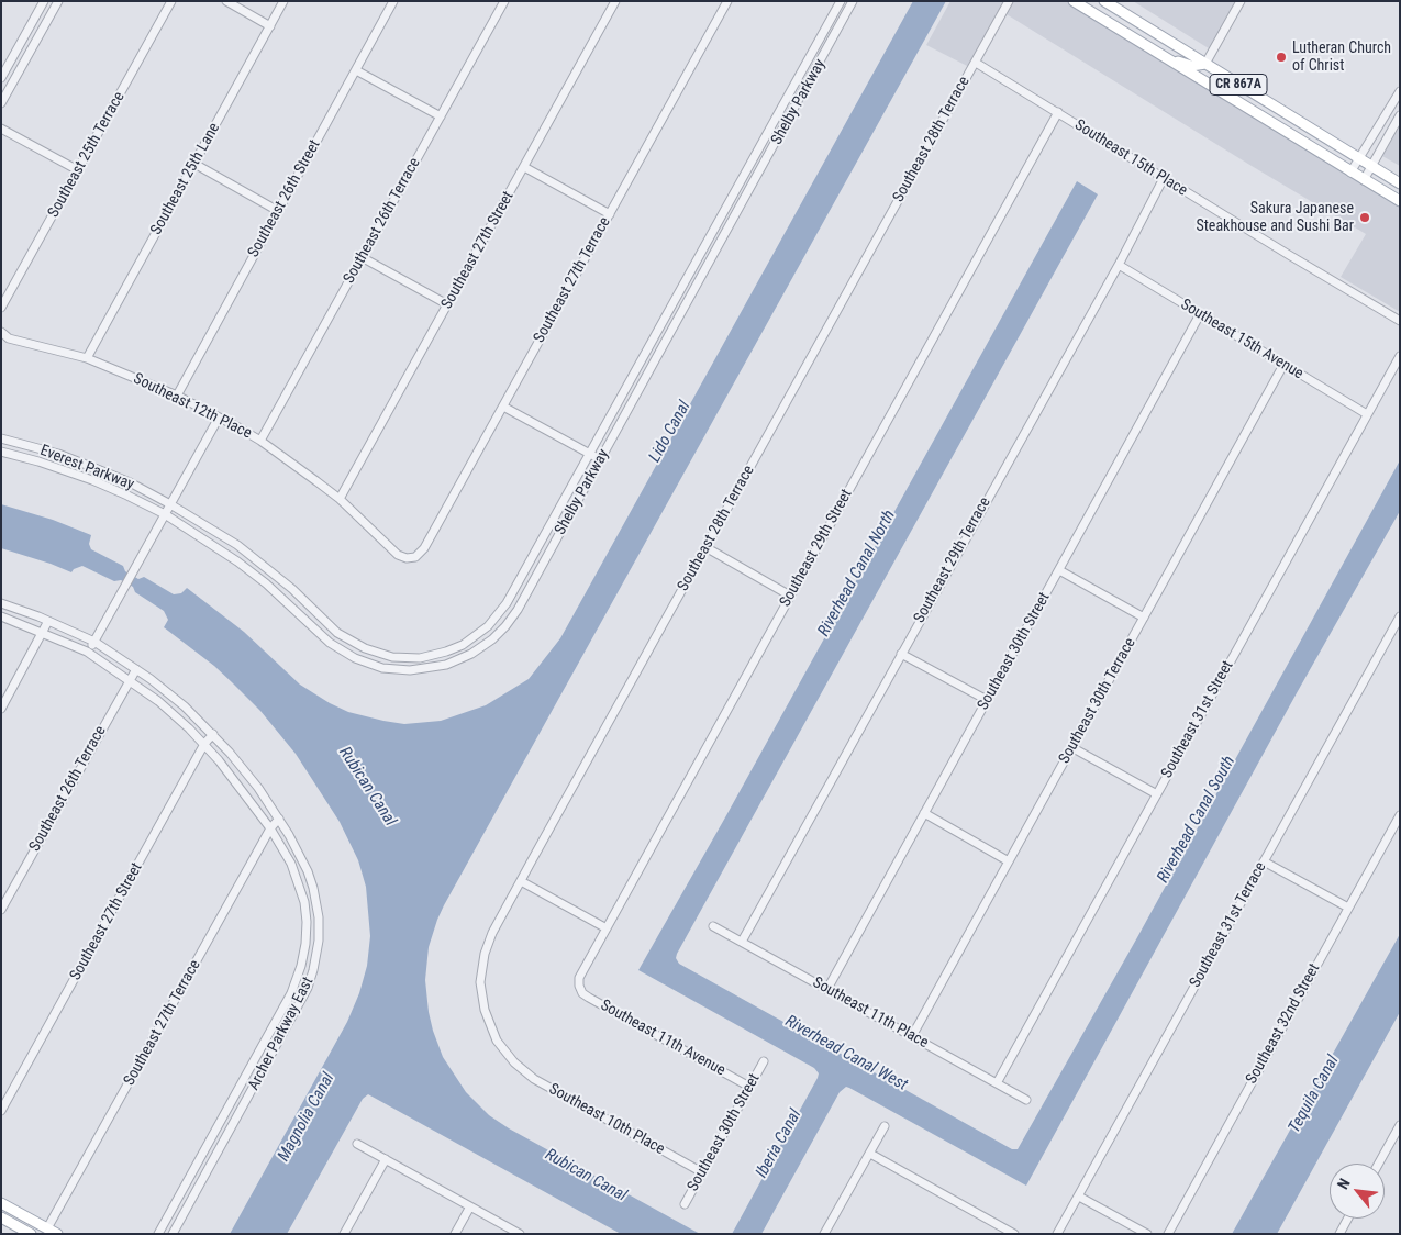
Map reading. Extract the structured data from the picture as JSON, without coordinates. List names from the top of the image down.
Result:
{
  "streets": {
    "main road": ["CR 867A"],
    "street": [
      "Shelby Parkway",
      "Southeast 28th Terrace",
      "Southeast 25th Terrace",
      "Southeast 15th Place",
      "Southeast 25th Lane",
      "Southeast 26th Street",
      "Southeast 26th Terrace",
      "Southeast 27th Street",
      "Southeast 27th Terrace",
      "Southeast 15th Avenue",
      "Southeast 12th Place",
      "Everest Parkway",
      "Southeast 29th Street",
      "Southeast 29th Terrace",
      "Southeast 30th Street",
      "Southeast 30th Terrace",
      "Southeast 31st Street",
      "Southeast 31st Terrace",
      "Southeast 11th Place",
      "Southeast 32nd Street",
      "Archer Parkway East",
      "Southeast 11th Avenue",
      "Southeast 10th Place"
    ]
  },
  "crossings": [
    ["Shelby Parkway", "Everest Parkway"],
    ["Southeast 28th Terrace", "Southeast 15th Place"],
    ["Southeast 28th Terrace", "Southeast 10th Place"],
    ["Southeast 15th Place", "Southeast 29th Street"],
    ["Southeast 15th Place", "Southeast 29th Terrace"],
    ["Southeast 25th Lane", "Southeast 12th Place"],
    ["Southeast 26th Street", "Southeast 12th Place"],
    ["Southeast 26th Terrace", "Southeast 12th Place"],
    ["Southeast 26th Terrace", "Archer Parkway East"],
    ["Southeast 27th Street", "Southeast 12th Place"],
    ["Southeast 27th Street", "Archer Parkway East"],
    ["Southeast 27th Terrace", "Southeast 12th Place"],
    ["Southeast 27th Terrace", "Archer Parkway East"],
    ["Southeast 15th Avenue", "Southeast 29th Terrace"],
    ["Southeast 15th Avenue", "Southeast 30th Street"],
    ["Southeast 15th Avenue", "Southeast 30th Terrace"],
    ["Southeast 15th Avenue", "Southeast 31st Street"],
    ["Southeast 29th Street", "Southeast 11th Avenue"],
    ["Southeast 29th Terrace", "Southeast 11th Place"],
    ["Southeast 30th Street", "Southeast 11th Place"],
    ["Southeast 30th Street", "Southeast 11th Avenue"],
    ["Southeast 30th Street", "Southeast 10th Place"],
    ["Southeast 30th Terrace", "Southeast 11th Place"],
    ["Southeast 31st Street", "Southeast 11th Place"]
  ],
  "water": [
    "Lido Canal",
    "Riverhead Canal North",
    "Rubican Canal",
    "Riverhead Canal South",
    "Riverhead Canal West",
    "Tequila Canal",
    "Magnolia Canal",
    "Iberia Canal"
  ],
  "places": ["Lutheran Church of Christ", "Sakura Japanese Steakhouse and Sushi Bar"],
  "north": "top left"
}
